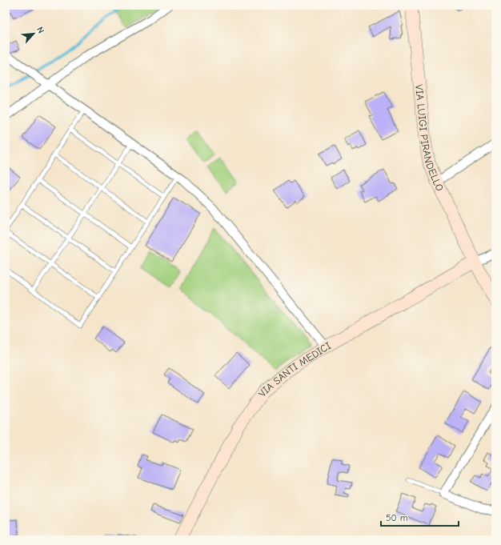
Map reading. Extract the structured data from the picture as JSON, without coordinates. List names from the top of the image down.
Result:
{
  "streets": {
    "street": ["VIA LUIGI PIRANDELLO", "VIA SANTI MEDICI"]
  },
  "crossings": [
    ["VIA LUIGI PIRANDELLO", "VIA SANTI MEDICI"]
  ],
  "scale_bar": "50 m",
  "north": "top right"
}
